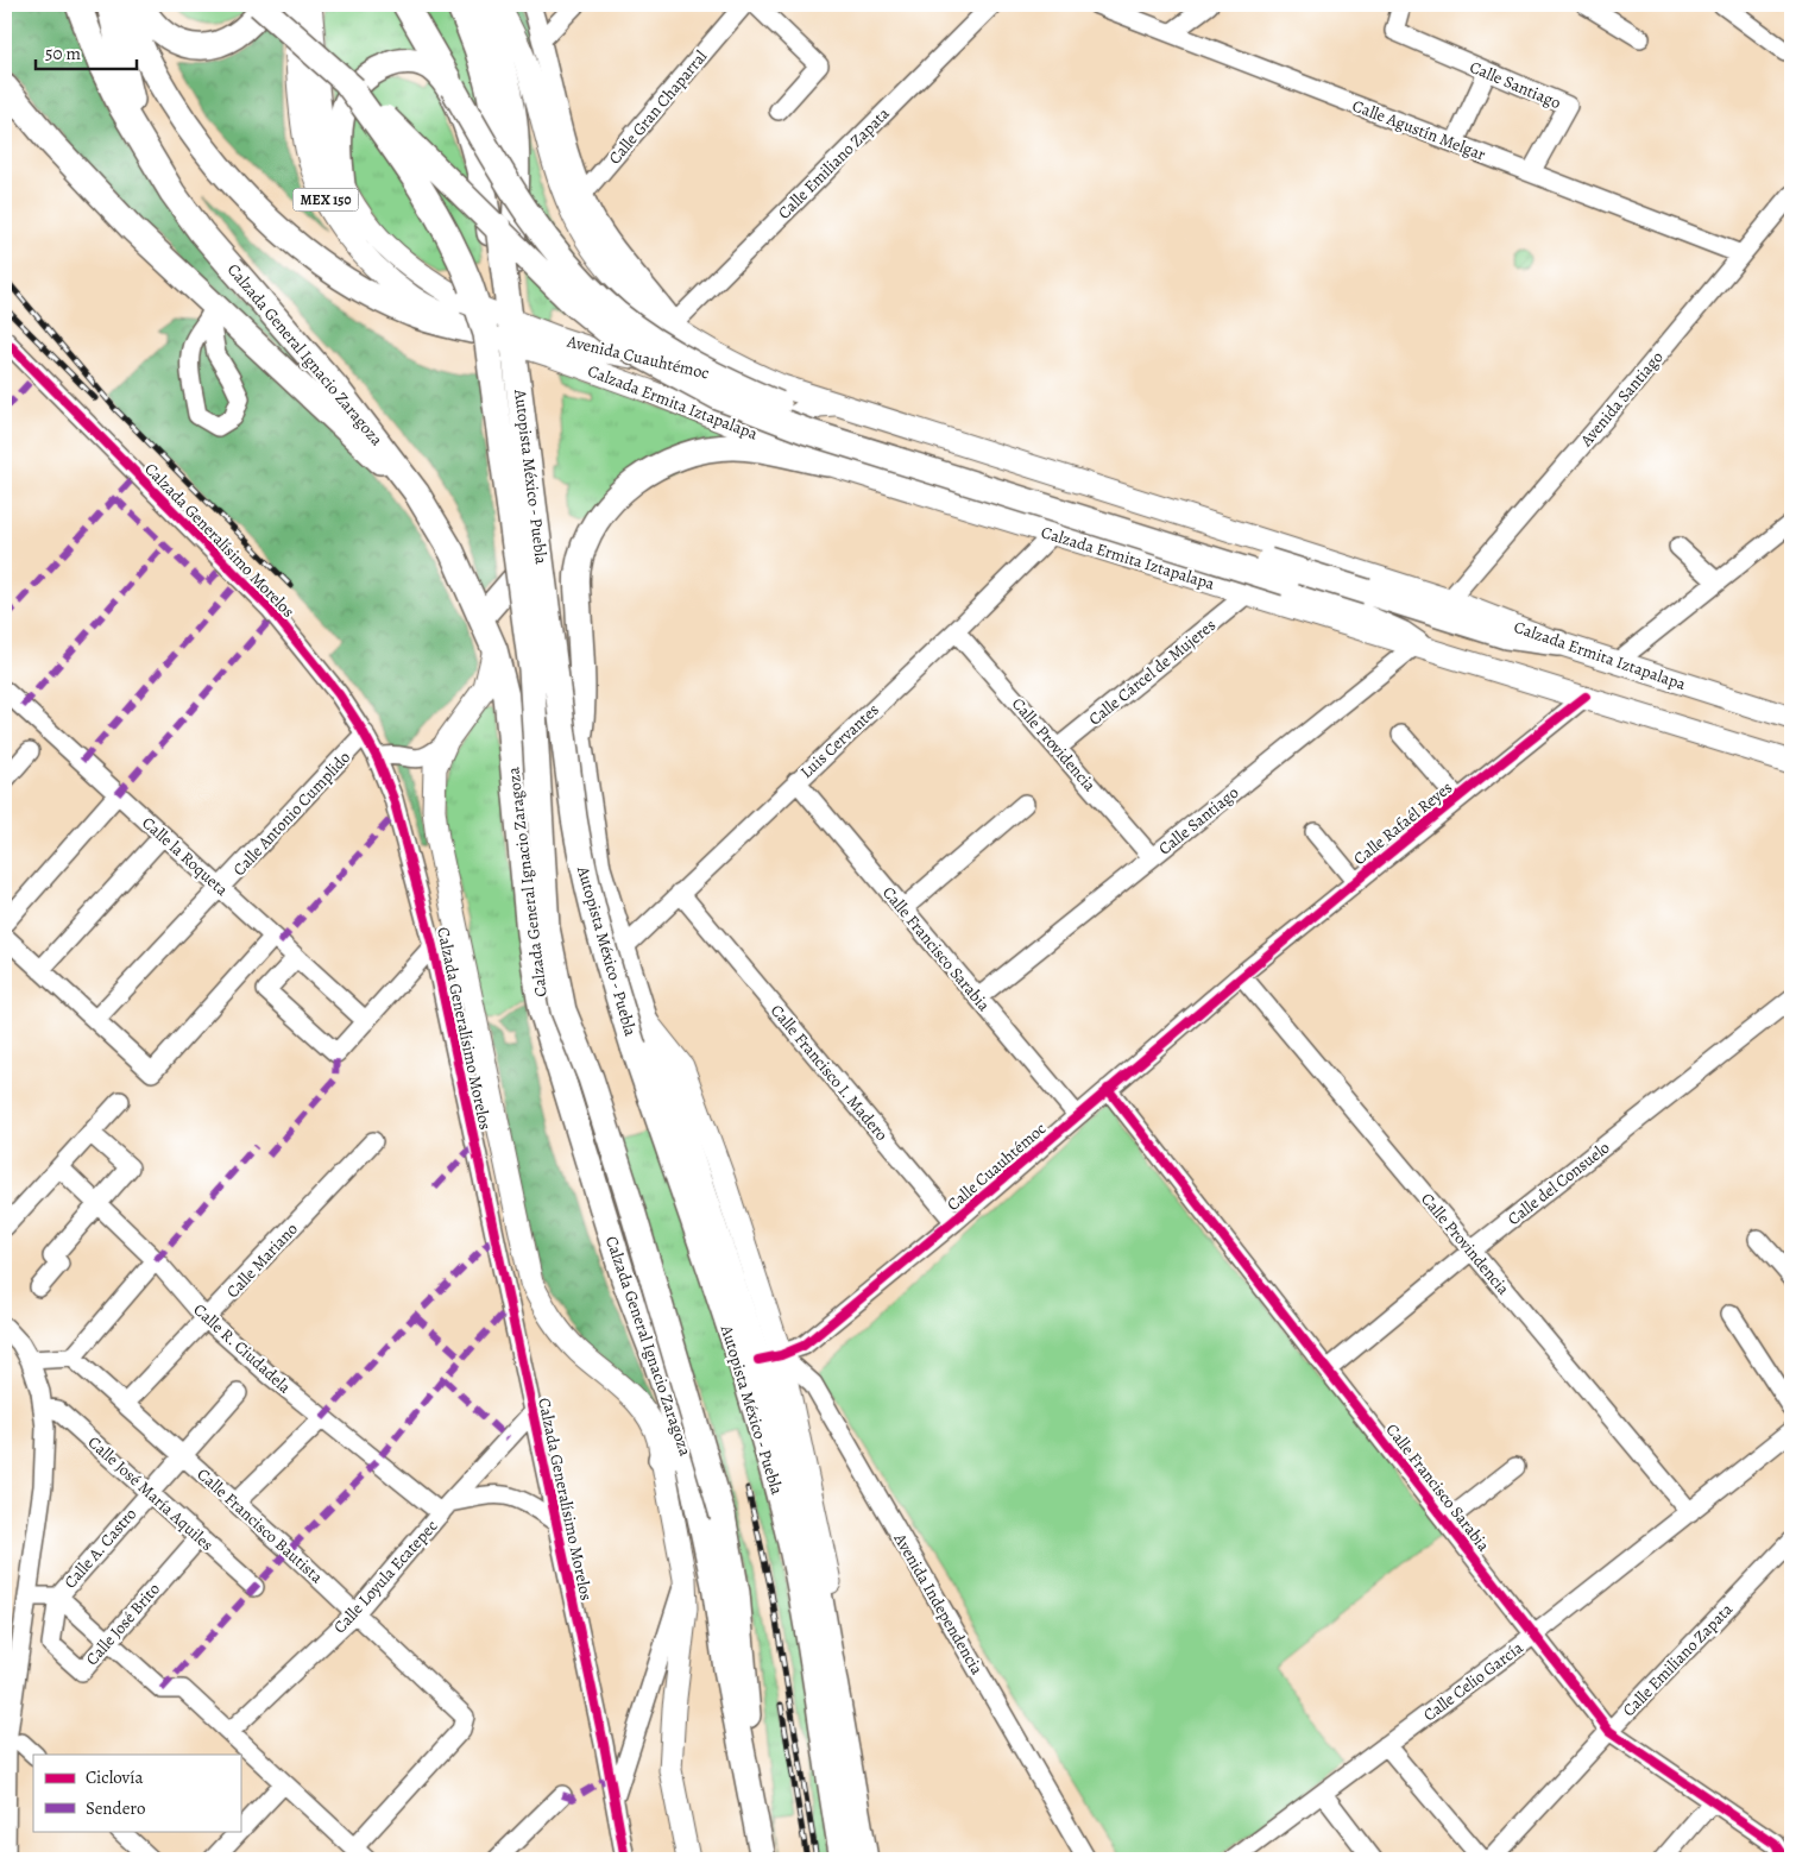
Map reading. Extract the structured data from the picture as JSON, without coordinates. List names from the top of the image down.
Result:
{
  "streets": {
    "highway": ["Calzada General Ignacio Zaragoza", "Autopista México - Puebla"],
    "main road": ["MEX 150", "Avenida Cuauhtémoc", "Calzada Ermita Iztapalapa"],
    "street": [
      "Calle Santiago",
      "Calle Gran Chaparral",
      "Calle Agustín Melgar",
      "Calle Emiliano Zapata",
      "Avenida Santiago",
      "Calzada Generalísimo Morelos",
      "Calle Cárcel de Mujeres",
      "Luis Cervantes",
      "Calle Providencia",
      "Calle Antonio Cumplido",
      "Calle Rafaél Reyes",
      "Calle la Roqueta",
      "Calle Francisco Sarabia",
      "Calle Francisco I. Madero",
      "Calle Cuauhtémoc",
      "Calle del Consuelo",
      "Calle Provindencia",
      "Calle Mariano",
      "Calle R. Ciudadela",
      "Calle José María Aquiles",
      "Calle Francisco Bautista",
      "Calle A. Castro",
      "Calle Loyula Ecatepec",
      "Avenida Independencia",
      "Calle José Brito",
      "Calle Celio García"
    ]
  },
  "crossings": [
    ["Calle Santiago", "Calle Agustín Melgar"],
    ["Calle Santiago", "Calzada Ermita Iztapalapa"],
    ["Calle Santiago", "Calle Providencia"],
    ["Calle Santiago", "Calle Francisco Sarabia"],
    ["Calle Gran Chaparral", "Calzada Ermita Iztapalapa"],
    ["Calle Agustín Melgar", "Avenida Santiago"],
    ["Calle Emiliano Zapata", "Calzada Ermita Iztapalapa"],
    ["Calle Emiliano Zapata", "Calle Francisco Sarabia"],
    ["MEX 150", "Calzada Ermita Iztapalapa"],
    ["MEX 150", "Autopista México - Puebla"],
    ["Calzada General Ignacio Zaragoza", "Autopista México - Puebla"],
    ["Avenida Cuauhtémoc", "Calzada Ermita Iztapalapa"],
    ["Avenida Santiago", "Calzada Ermita Iztapalapa"],
    ["Calzada Ermita Iztapalapa", "Autopista México - Puebla"],
    ["Calzada Ermita Iztapalapa", "Calle Cárcel de Mujeres"],
    ["Calzada Ermita Iztapalapa", "Luis Cervantes"],
    ["Calzada Ermita Iztapalapa", "Calle Rafaél Reyes"],
    ["Calzada Generalísimo Morelos", "Calle Antonio Cumplido"],
    ["Calzada Generalísimo Morelos", "Calle Loyula Ecatepec"],
    ["Calle Cárcel de Mujeres", "Calle Providencia"],
    ["Luis Cervantes", "Calle Providencia"],
    ["Luis Cervantes", "Calle Francisco Sarabia"],
    ["Luis Cervantes", "Calle Francisco I. Madero"],
    ["Calle Antonio Cumplido", "Calle la Roqueta"],
    ["Calle Rafaél Reyes", "Calle Cuauhtémoc"],
    ["Calle Rafaél Reyes", "Calle Provindencia"],
    ["Calle Francisco Sarabia", "Calle Cuauhtémoc"],
    ["Calle Francisco Sarabia", "Calle del Consuelo"],
    ["Calle Francisco Sarabia", "Calle Celio García"],
    ["Calle Francisco I. Madero", "Calle Cuauhtémoc"],
    ["Calle Cuauhtémoc", "Calle Provindencia"],
    ["Calle Cuauhtémoc", "Avenida Independencia"],
    ["Calle del Consuelo", "Calle Provindencia"],
    ["Calle Provindencia", "Calle Celio García"],
    ["Calle Mariano", "Calle R. Ciudadela"],
    ["Calle Mariano", "Calle Francisco Bautista"],
    ["Calle R. Ciudadela", "Calle Loyula Ecatepec"],
    ["Calle José María Aquiles", "Calle A. Castro"],
    ["Calle José María Aquiles", "Calle José Brito"],
    ["Calle Francisco Bautista", "Calle A. Castro"],
    ["Calle Francisco Bautista", "Calle Loyula Ecatepec"],
    ["Calle A. Castro", "Calle José Brito"]
  ],
  "legend": ["Ciclovía", "Sendero"],
  "scale_bar": "50 m"
}
